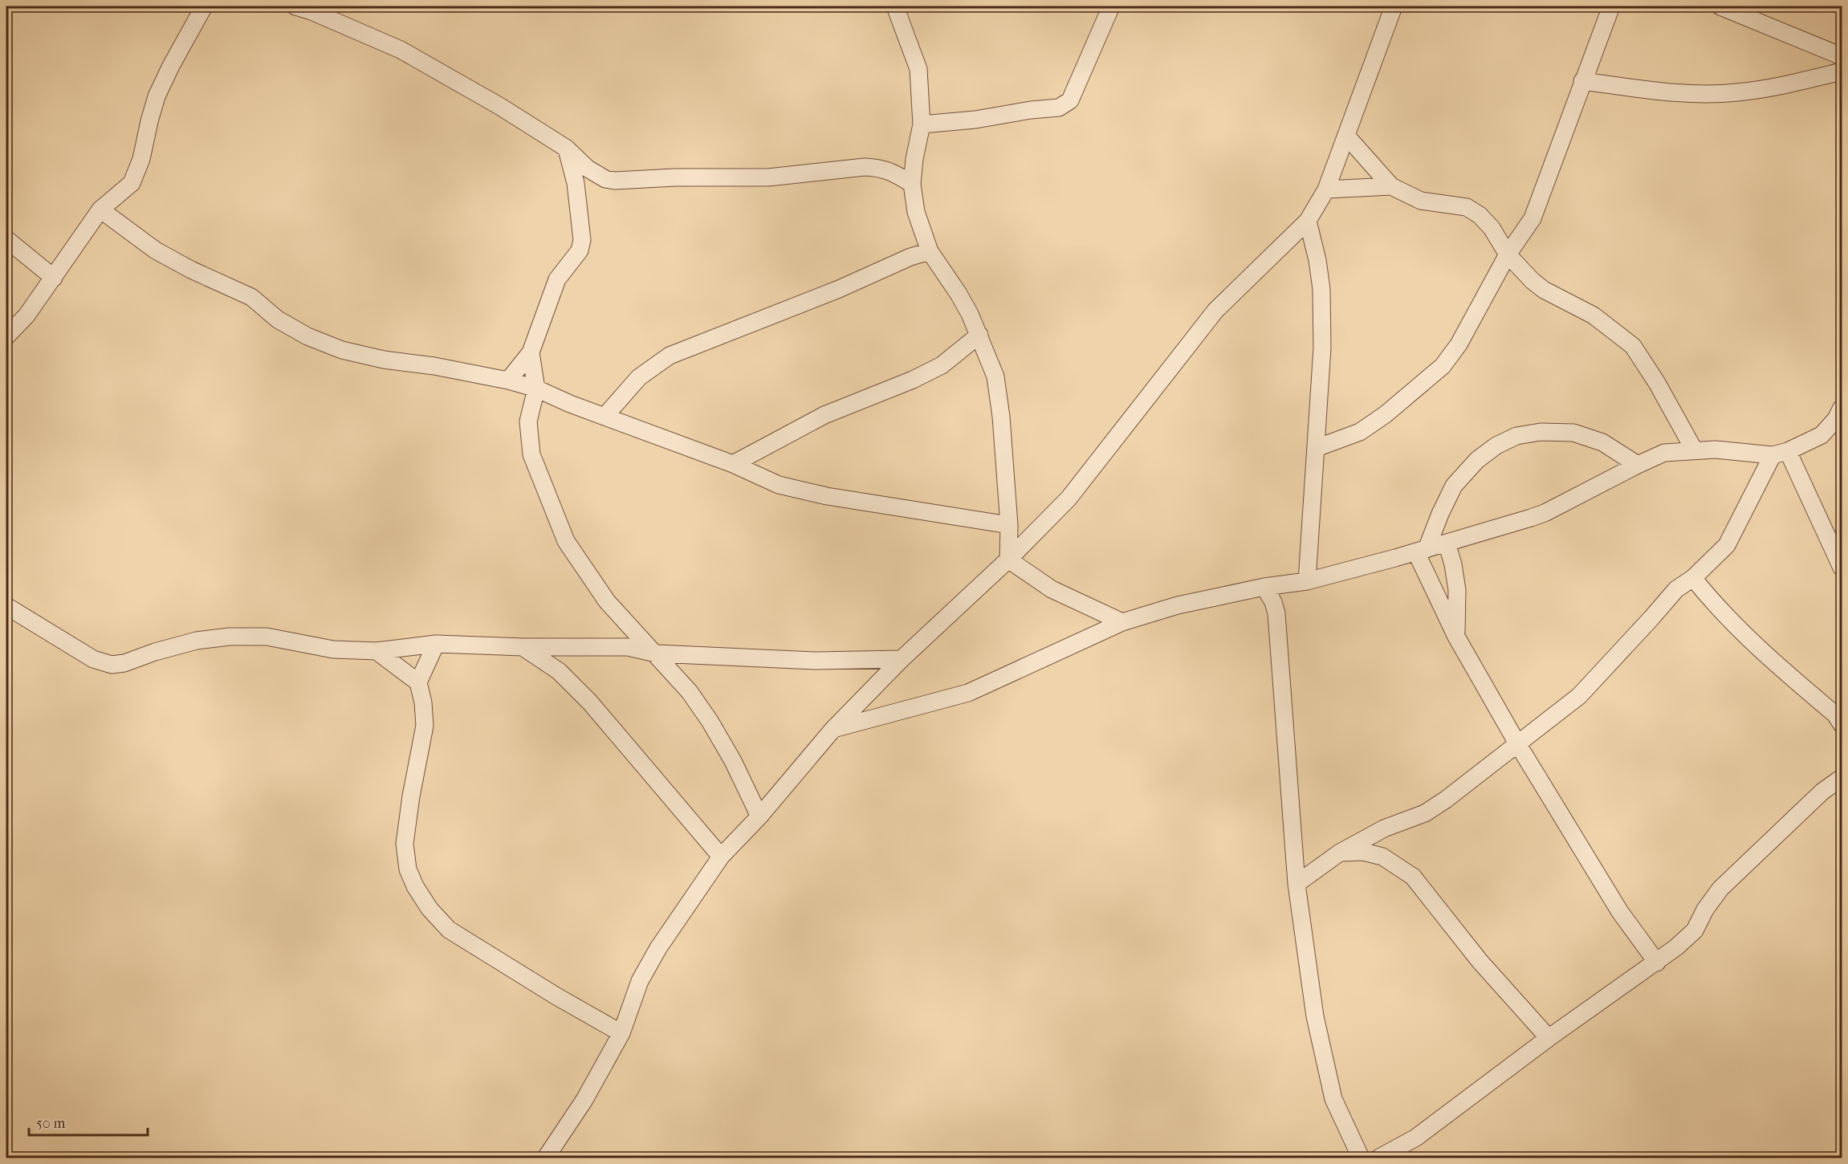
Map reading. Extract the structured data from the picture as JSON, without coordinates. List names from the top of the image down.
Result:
{
  "scale_bar": "50 m"
}
